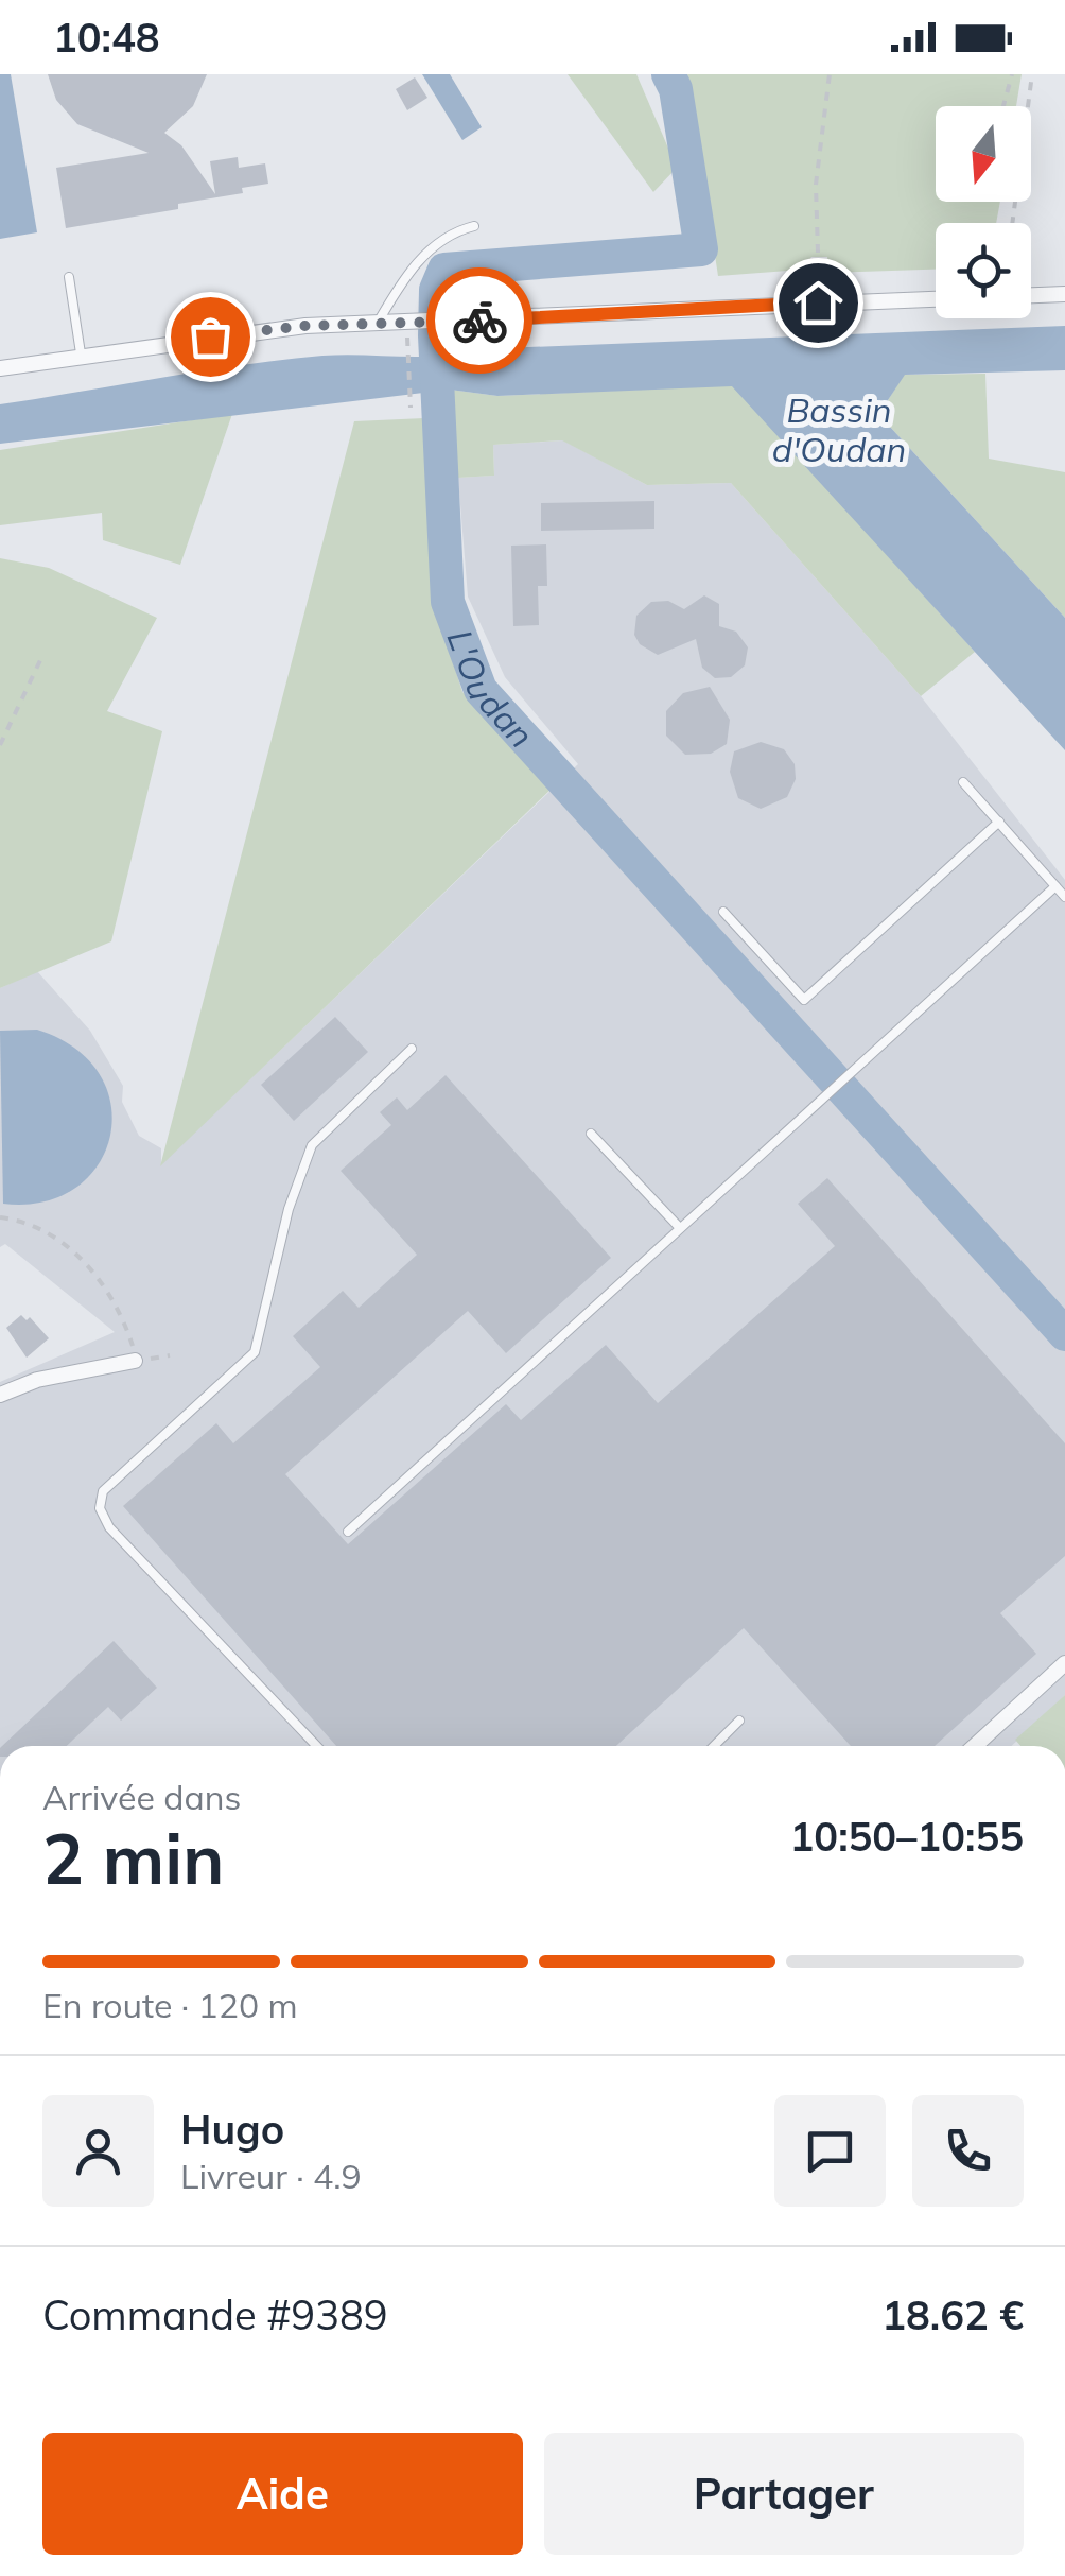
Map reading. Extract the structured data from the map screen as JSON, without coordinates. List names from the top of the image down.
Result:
{
  "water": ["Bassin d'Oudan", "L'Oudan"],
  "north": "bottom",
  "page": {
    "status": "10:48",
    "heading": ["2 min", "Arrivée dans", "10:50–10:55"],
    "panel": [
      "Hugo",
      "Livreur · 4.9",
      "Commande #9389",
      "18.62 €"
    ],
    "bar": "En route · 120 m",
    "buttons": ["Aide", "Partager"]
  }
}
